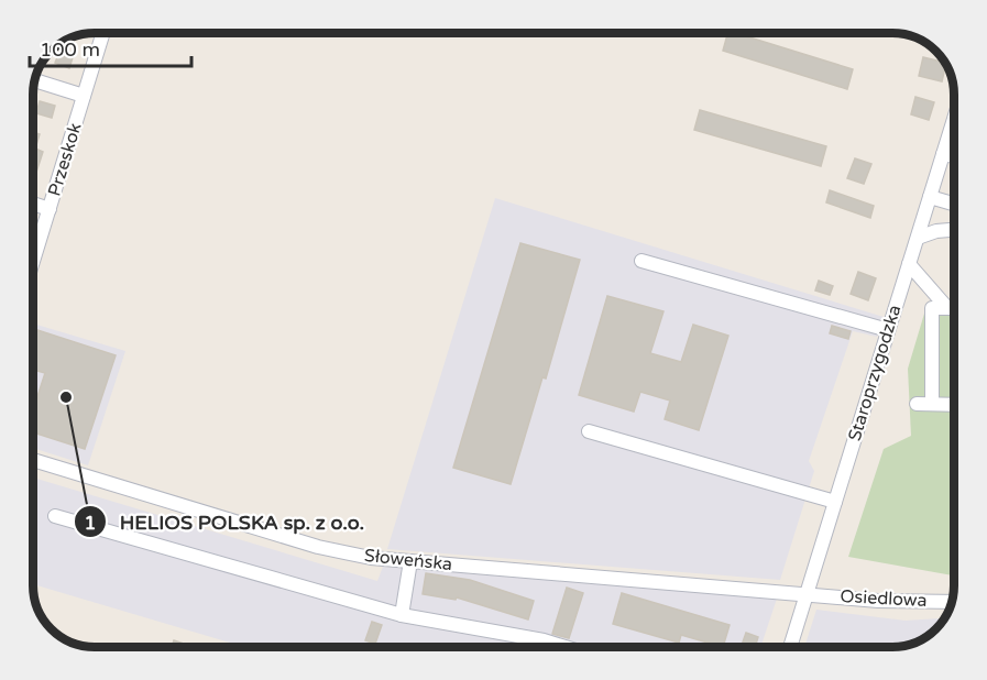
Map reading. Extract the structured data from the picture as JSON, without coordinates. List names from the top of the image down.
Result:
{
  "streets": {
    "street": [
      "Przeskok",
      "Staroprzygodzka",
      "Słoweńska",
      "Osiedlowa"
    ]
  },
  "crossings": [
    ["Staroprzygodzka", "Słoweńska"],
    ["Staroprzygodzka", "Osiedlowa"],
    ["Słoweńska", "Osiedlowa"]
  ],
  "places": ["HELIOS POLSKA sp. z o.o."],
  "scale_bar": "100 m"
}
